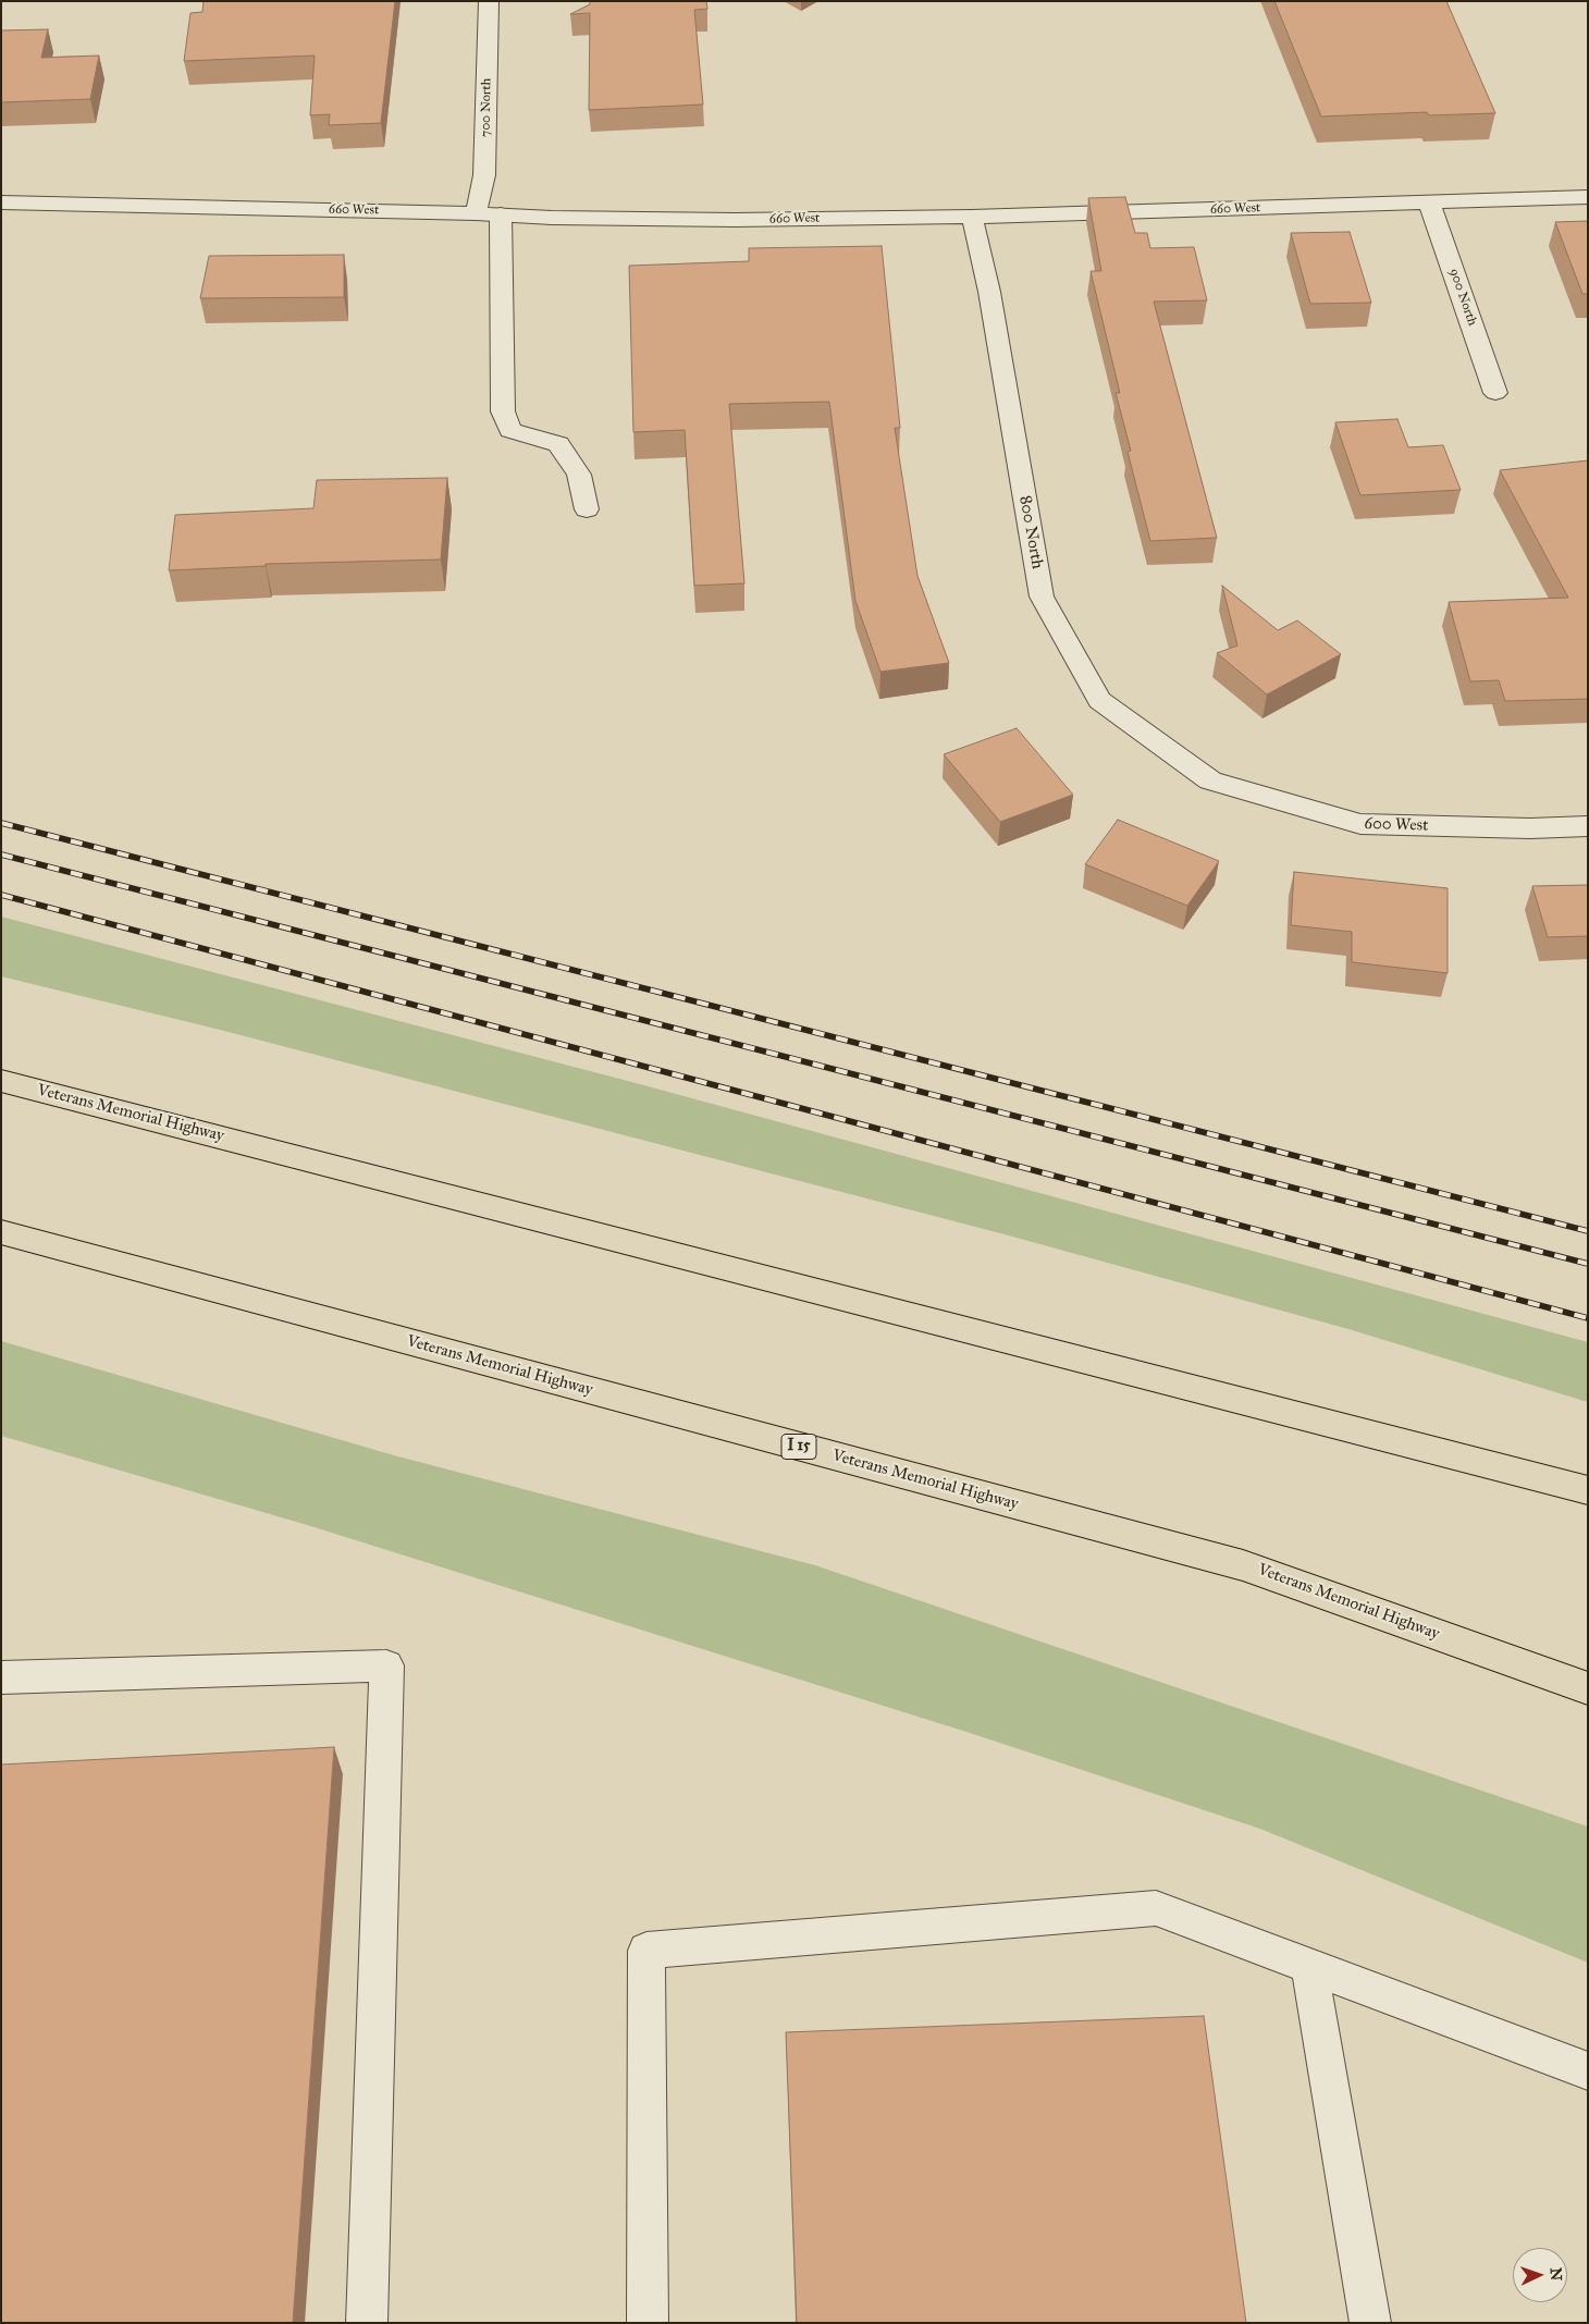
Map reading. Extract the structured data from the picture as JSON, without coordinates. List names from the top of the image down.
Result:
{
  "streets": {
    "highway": ["Veterans Memorial Highway", "I 15"],
    "street": [
      "700 North",
      "660 West",
      "900 North",
      "800 North",
      "600 West"
    ]
  },
  "crossings": [
    ["700 North", "660 West"],
    ["660 West", "900 North"],
    ["660 West", "800 North"],
    ["800 North", "600 West"]
  ],
  "north": "right"
}
